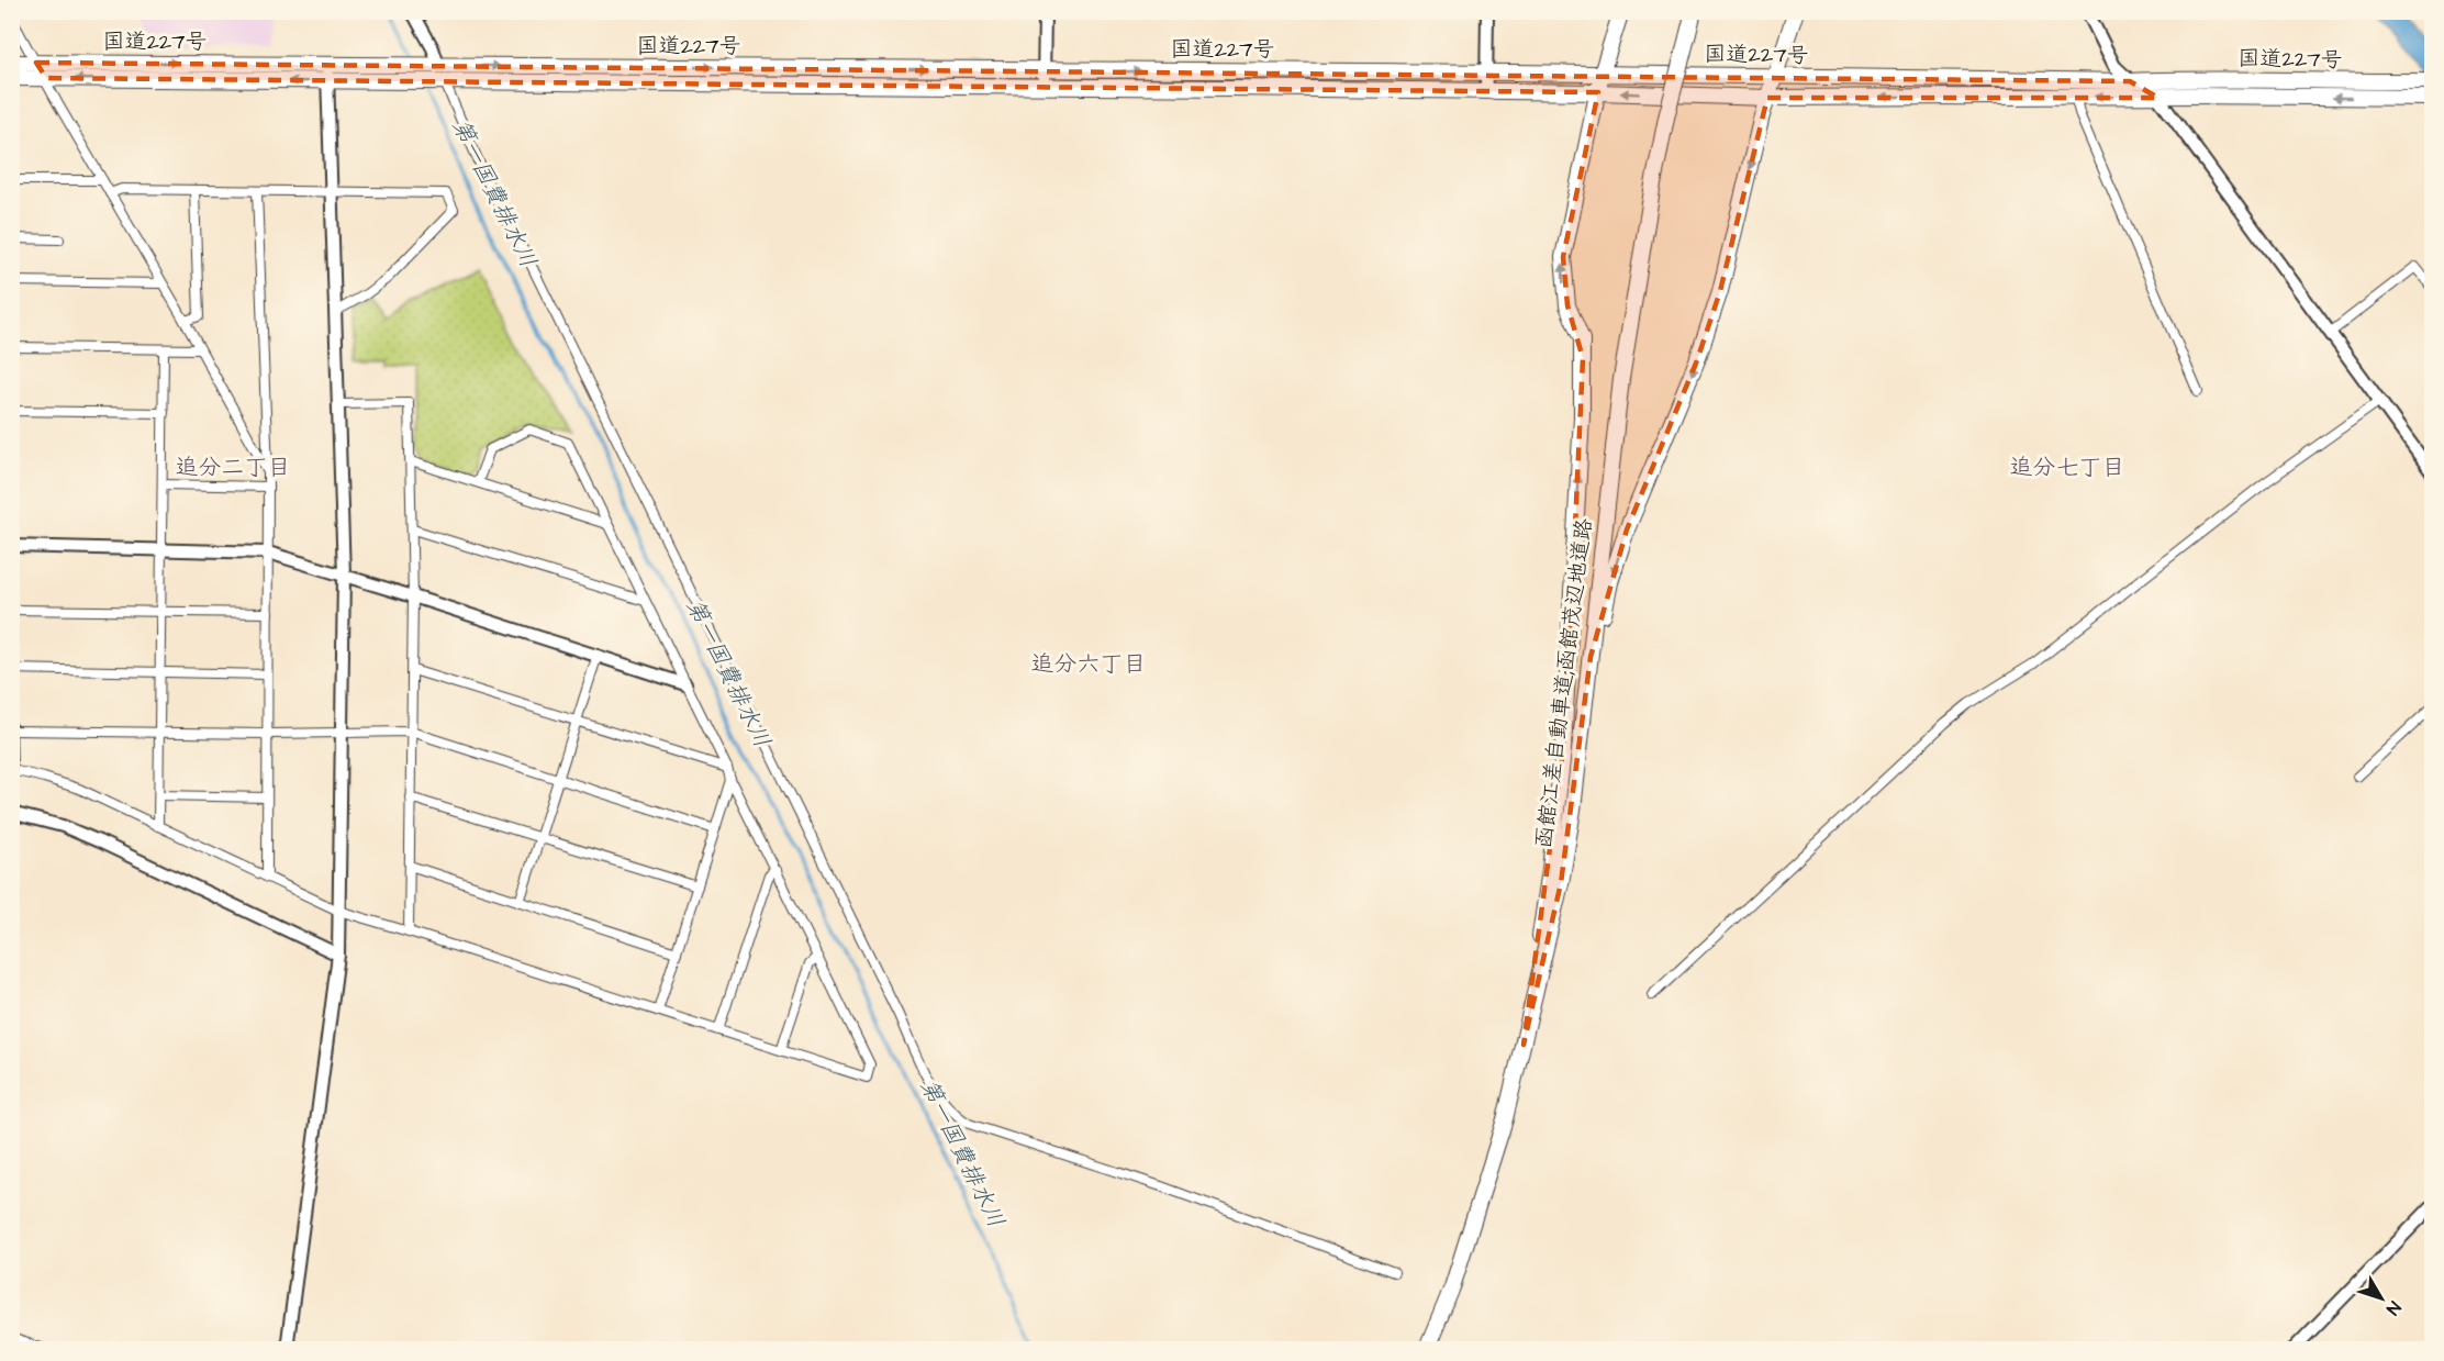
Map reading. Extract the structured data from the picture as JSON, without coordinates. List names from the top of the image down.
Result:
{
  "streets": {
    "highway": ["国道227号", "函館江差自動車道;函館茂辺地道路"]
  },
  "districts": ["追分二丁目", "追分七丁目", "追分六丁目"],
  "water": ["第一国費排水川"],
  "north": "bottom right"
}
